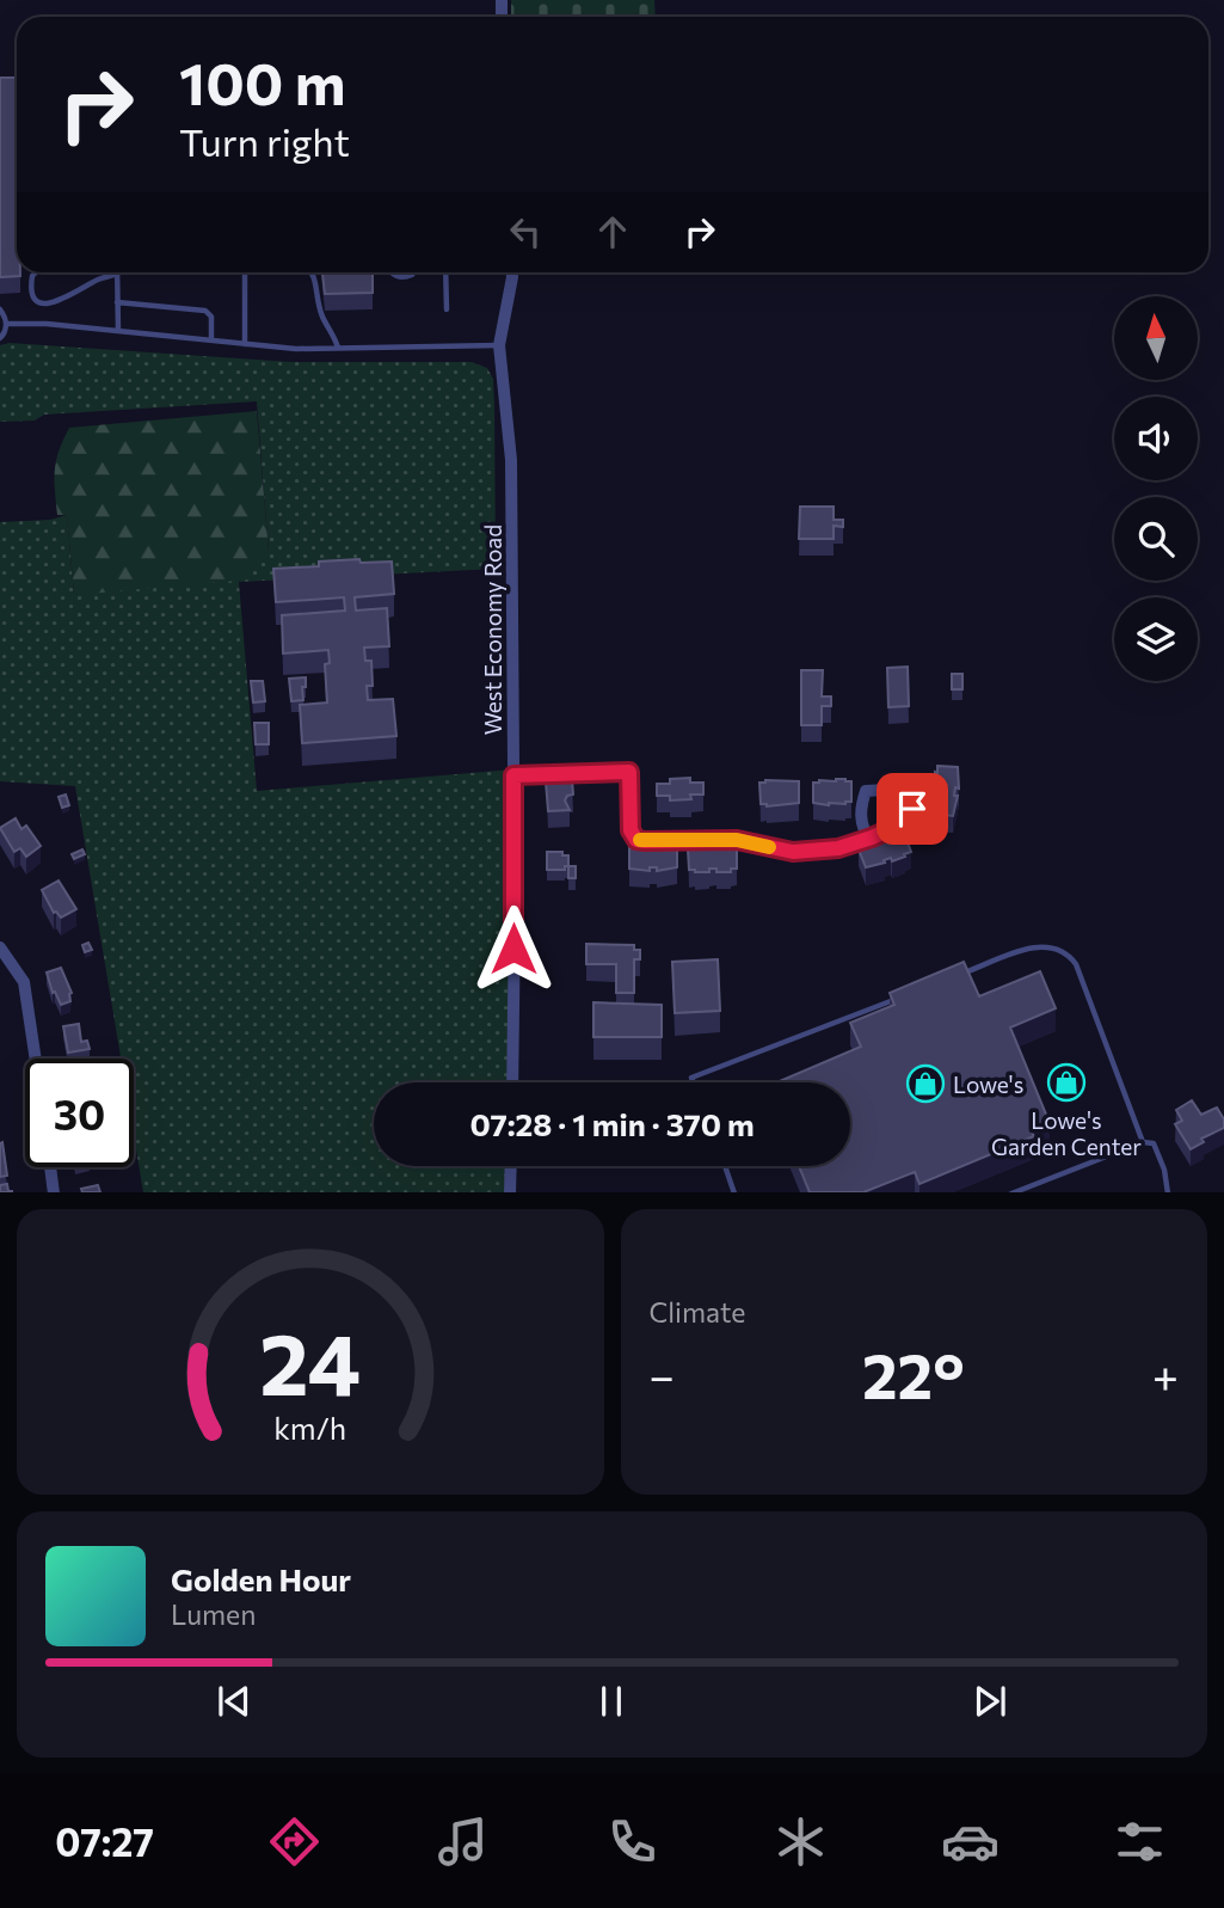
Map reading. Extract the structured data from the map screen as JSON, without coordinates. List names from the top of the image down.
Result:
{
  "streets": {
    "street": ["West Economy Road"]
  },
  "places": {
    "shop": ["Lowe's Garden Center", "Lowe's"]
  },
  "north": "top",
  "page": {
    "turn": ["100 m", "Turn right"],
    "limit": "30",
    "trip": "07:28 · 1 min · 370 m",
    "tile": "Climate",
    "heat": ["−", "22°", "+"],
    "song": ["Golden Hour", "Lumen"],
    "tabs": "07:27",
    "gauge": ["24", "km/h"]
  }
}
